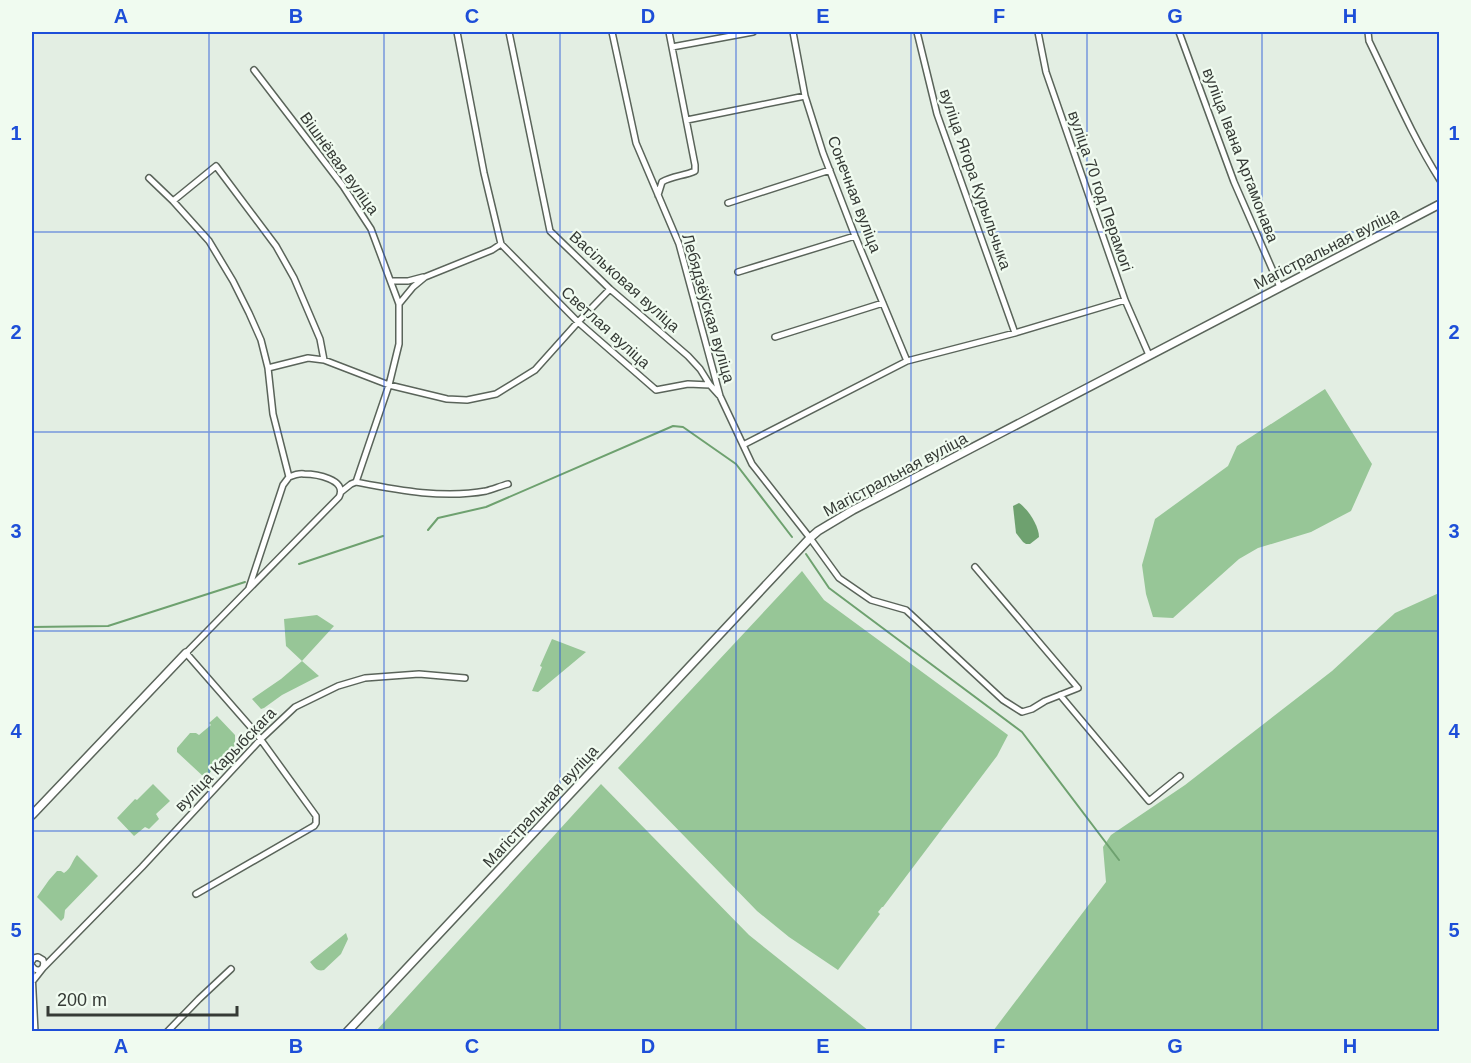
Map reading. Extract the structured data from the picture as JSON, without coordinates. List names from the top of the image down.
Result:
{
  "streets": {
    "main road": ["Магістральная вуліца"],
    "street": [
      "вуліца Івана Артамонава",
      "Вішнёвая вуліца",
      "вуліца Ягора Курыльчыка",
      "вуліца 70 год Перамогі",
      "Сонечная вуліца",
      "Васільковая вуліца",
      "Лебядзёўская вуліца",
      "Светлая вуліца",
      "вуліца Карыбскага"
    ]
  },
  "crossings": [
    ["вуліца Івана Артамонава", "Магістральная вуліца"],
    ["вуліца 70 год Перамогі", "Магістральная вуліца"],
    ["Магістральная вуліца", "Лебядзёўская вуліца"],
    ["Васільковая вуліца", "Лебядзёўская вуліца"],
    ["Васільковая вуліца", "Светлая вуліца"]
  ],
  "scale_bar": "200 m",
  "grid": {
    "columns": [
      "A",
      "B",
      "C",
      "D",
      "E",
      "F",
      "G",
      "H"
    ],
    "rows": [
      "1",
      "2",
      "3",
      "4",
      "5"
    ]
  }
}
